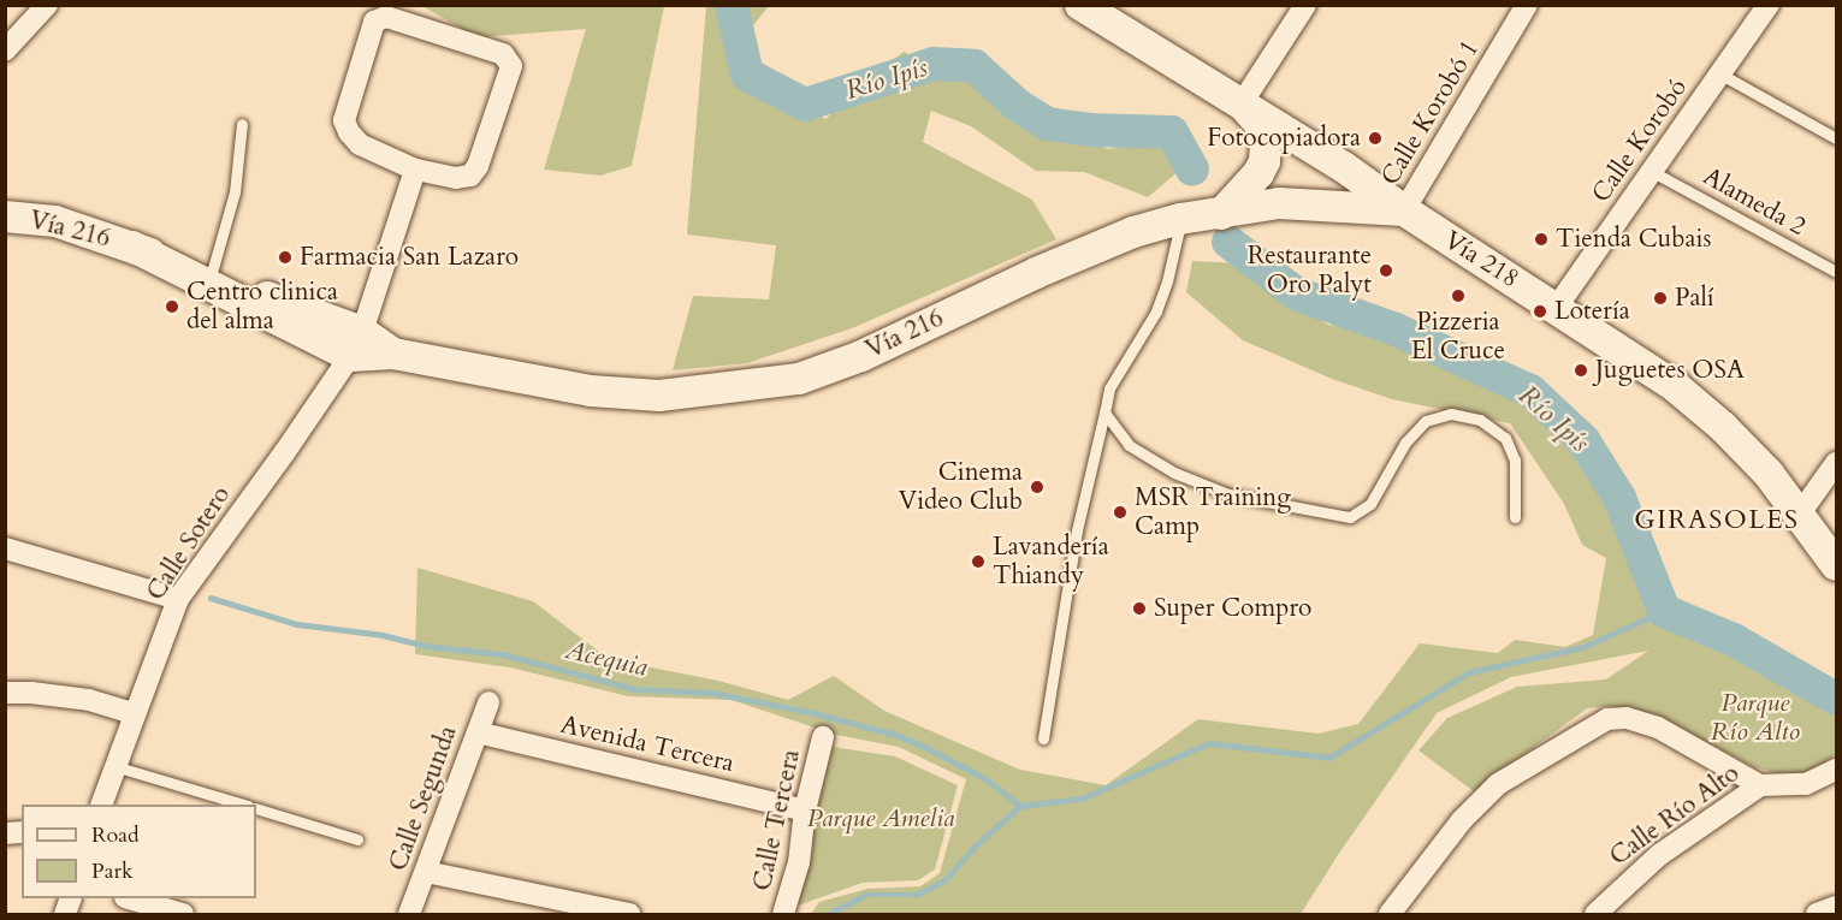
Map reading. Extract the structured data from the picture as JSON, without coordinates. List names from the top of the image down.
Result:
{
  "streets": {
    "main road": ["Vía 216", "Vía 218"],
    "street": [
      "Calle Korobó 1",
      "Calle Korobó",
      "Calle Sotero",
      "Avenida Tercera",
      "Calle Segunda",
      "Calle Río Alto",
      "Calle Tercera"
    ],
    "lane": ["Alameda 2"]
  },
  "crossings": [
    ["Calle Korobó 1", "Vía 216"],
    ["Calle Korobó 1", "Vía 218"],
    ["Calle Korobó", "Alameda 2"],
    ["Calle Korobó", "Vía 218"],
    ["Vía 216", "Vía 218"],
    ["Vía 216", "Calle Sotero"],
    ["Avenida Tercera", "Calle Segunda"],
    ["Avenida Tercera", "Calle Tercera"]
  ],
  "districts": ["GIRASOLES"],
  "water": ["Río Ipís", "Acequia"],
  "parks": ["Parque Río Alto", "Parque Amelia"],
  "places": [
    "Fotocopiadora",
    "Tienda Cubais",
    "Farmacia San Lazaro",
    "Restaurante Oro Palyt",
    "Pizzeria El Cruce",
    "Palí",
    "Centro clinica del alma",
    "Lotería",
    "Juguetes OSA",
    "Cinema Video Club",
    "MSR Training Camp",
    "Lavandería Thiandy",
    "Super Compro"
  ],
  "legend": ["Road", "Park"]
}
